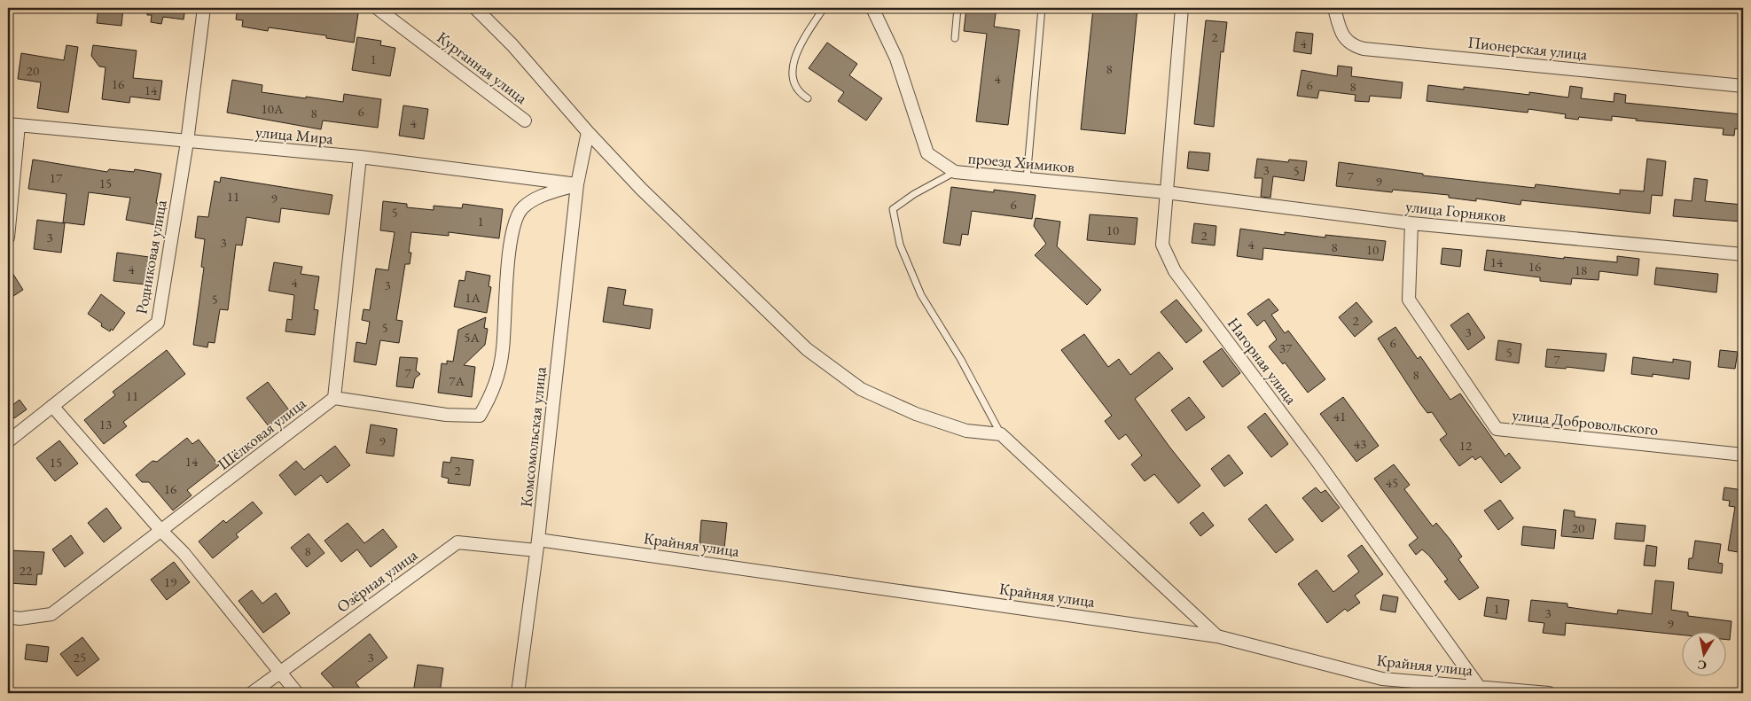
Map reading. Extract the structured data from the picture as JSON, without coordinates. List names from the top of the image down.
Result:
{
  "streets": {
    "street": [
      "Пионерская улица",
      "Курганная улица",
      "улица Мира",
      "проезд Химиков",
      "улица Горняков",
      "Родниковая улица",
      "Нагорная улица",
      "улица Добровольского",
      "Шёлковая улица",
      "Комсомольская улица",
      "Крайняя улица",
      "Озёрная улица"
    ]
  },
  "crossings": [
    ["улица Мира", "Родниковая улица"],
    ["улица Мира", "Комсомольская улица"],
    ["проезд Химиков", "улица Горняков"],
    ["проезд Химиков", "Нагорная улица"],
    ["улица Горняков", "Нагорная улица"],
    ["улица Горняков", "улица Добровольского"],
    ["Нагорная улица", "Крайняя улица"],
    ["Комсомольская улица", "Крайняя улица"],
    ["Комсомольская улица", "Озёрная улица"],
    ["Крайняя улица", "Озёрная улица"]
  ],
  "house_numbers": [
    "2",
    "4",
    "1",
    "8",
    "20",
    "4",
    "16",
    "6",
    "8",
    "14",
    "10А",
    "6",
    "8",
    "4",
    "3",
    "5",
    "7",
    "17",
    "9",
    "15",
    "11",
    "9",
    "6",
    "5",
    "1",
    "10",
    "2",
    "3",
    "3",
    "4",
    "8",
    "10",
    "14",
    "16",
    "4",
    "18",
    "4",
    "3",
    "1А",
    "5",
    "2",
    "5",
    "3",
    "5А",
    "6",
    "37",
    "5",
    "7",
    "7",
    "8",
    "7А",
    "11",
    "41",
    "13",
    "9",
    "43",
    "12",
    "14",
    "15",
    "2",
    "45",
    "16",
    "20",
    "8",
    "22",
    "19",
    "1",
    "3",
    "9",
    "25",
    "3"
  ],
  "north": "bottom"
}
